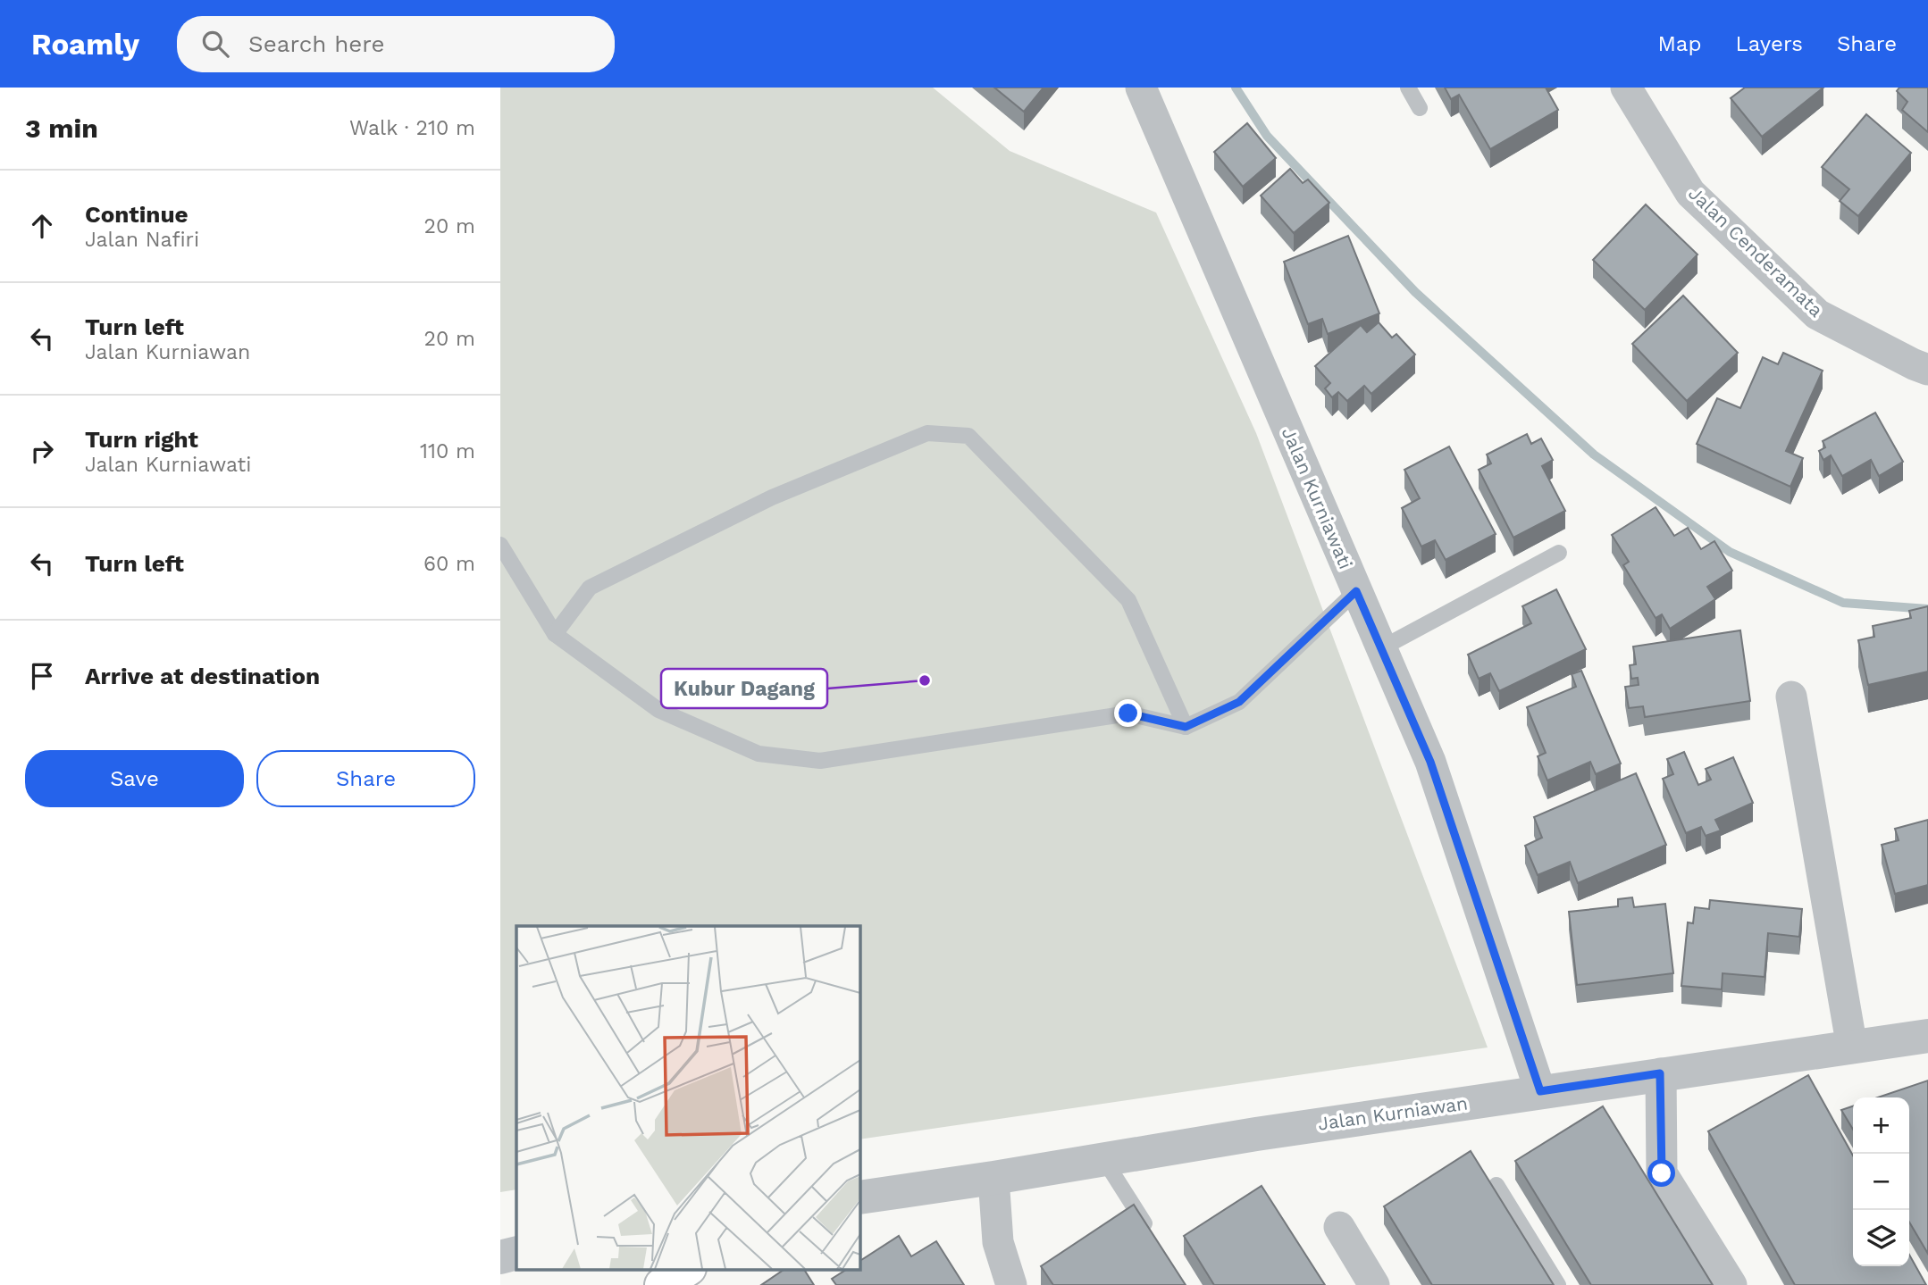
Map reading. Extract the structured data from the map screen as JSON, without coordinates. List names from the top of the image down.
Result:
{
  "streets": {
    "street": ["Jalan Cenderamata", "Jalan Kurniawati", "Jalan Kurniawan"]
  },
  "crossings": [
    ["Jalan Kurniawati", "Jalan Kurniawan"]
  ],
  "places": ["Kubur Dagang"],
  "page": {
    "header": "Roamly",
    "search": "Search here",
    "nav": ["Map", "Layers", "Share"],
    "heading": ["3 min", "Walk · 210 m"],
    "list": [
      ["Continue", "Jalan Nafiri", "20 m"],
      ["Turn left", "Jalan Kurniawan", "20 m"],
      ["Turn right", "Jalan Kurniawati", "110 m"],
      ["Turn left", "60 m"],
      "Arrive at destination"
    ],
    "buttons": ["Save", "Share"],
    "map_buttons": ["+", "−"]
  }
}
